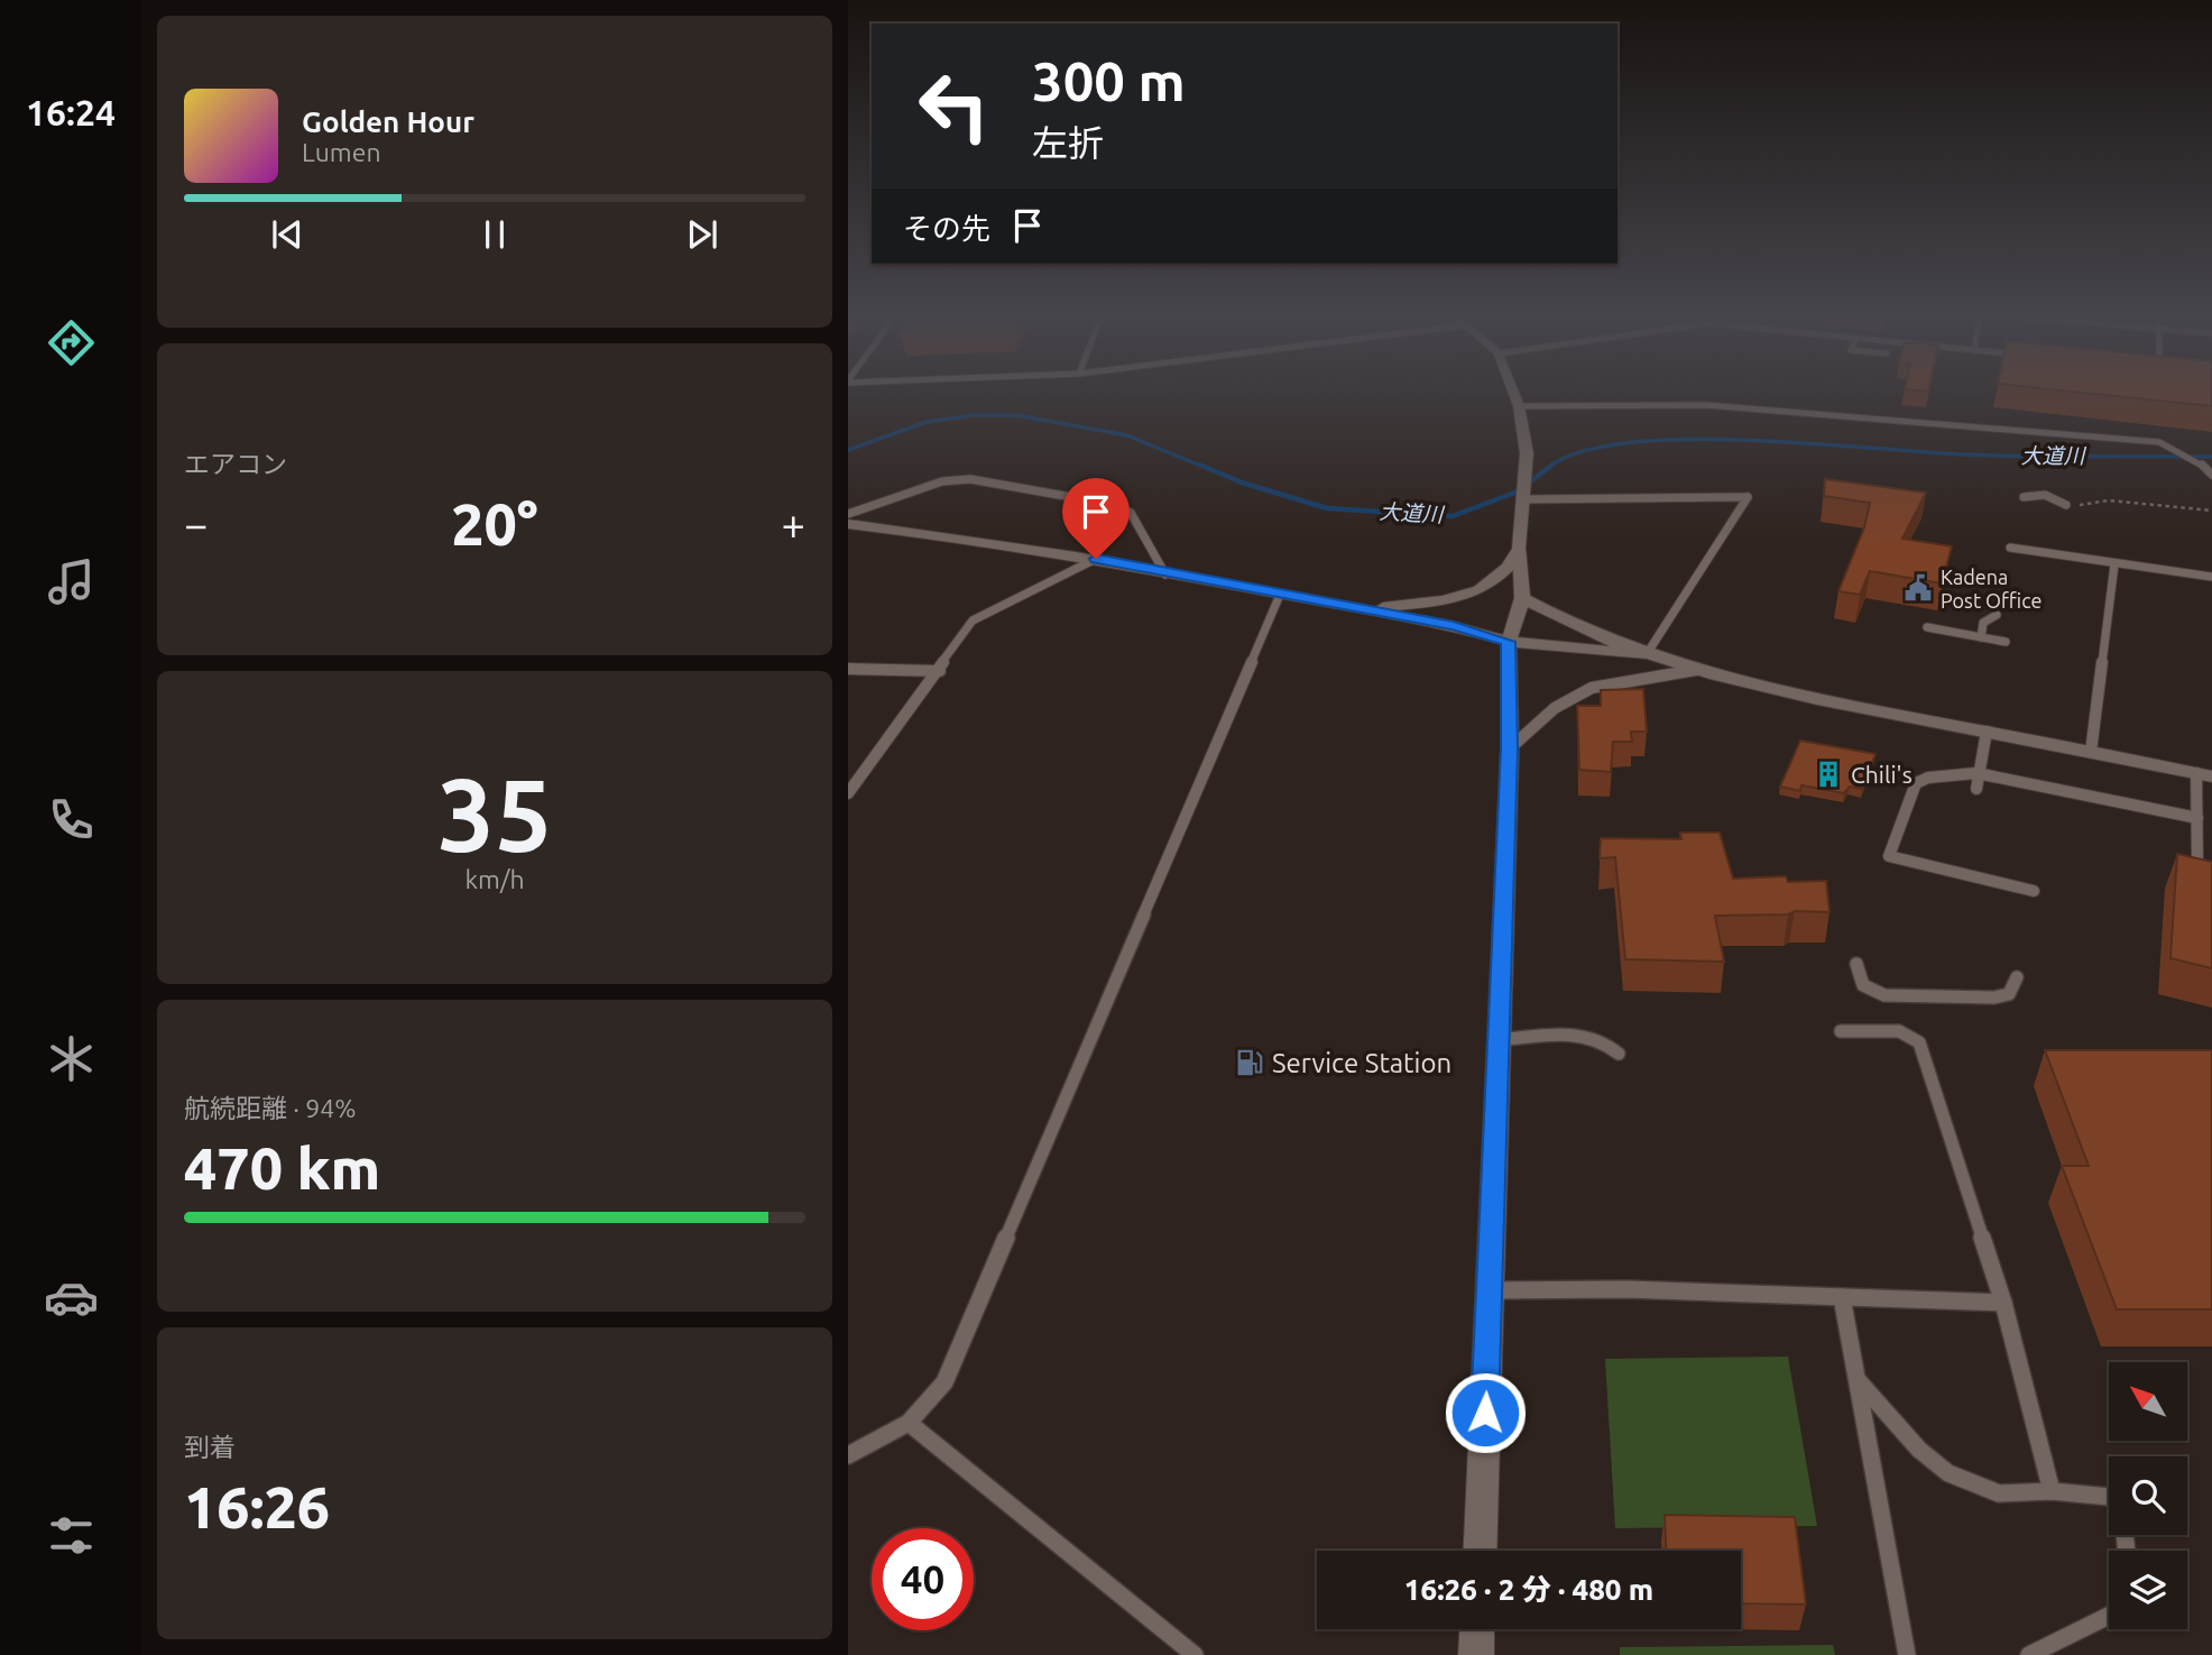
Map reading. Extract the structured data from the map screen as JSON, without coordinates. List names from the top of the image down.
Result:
{
  "water": ["大道川"],
  "places": {
    "public building": ["Kadena Post Office"],
    "building": ["Chili's"],
    "fuel station": ["Service Station"]
  },
  "north": "top left",
  "page": {
    "tabs": "16:24",
    "turn": ["300 m", "左折"],
    "song": ["Golden Hour", "Lumen"],
    "then": "その先",
    "tile": [
      "エアコン",
      ["35", "km/h"],
      ["航続距離 · 94%", "470 km"],
      ["到着", "16:26"]
    ],
    "heat": ["−", "20°", "+"],
    "limit": "40",
    "trip": "16:26 · 2 分 · 480 m"
  }
}
